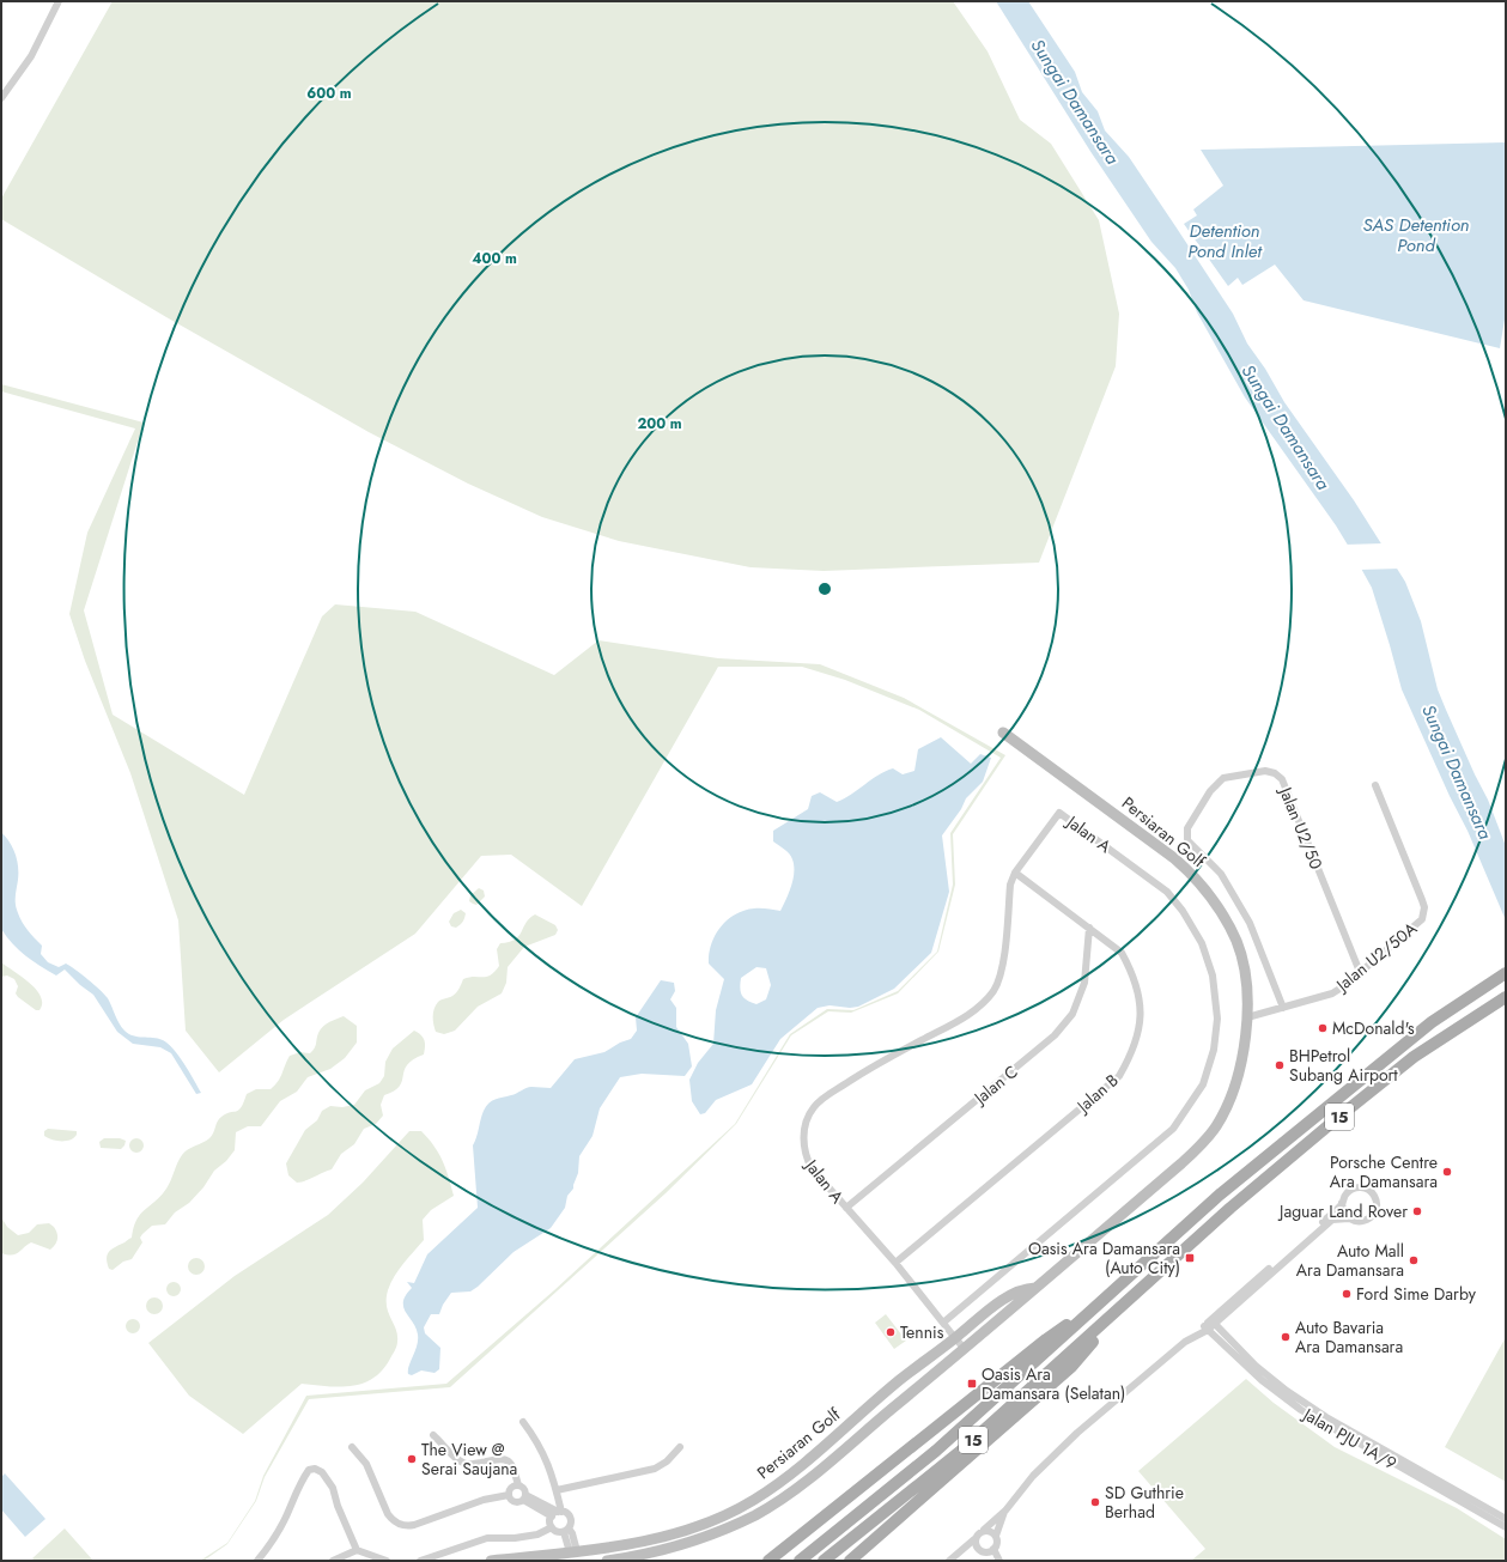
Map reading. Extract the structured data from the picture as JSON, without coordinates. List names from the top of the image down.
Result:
{
  "streets": {
    "main road": ["15"],
    "street": [
      "Jalan U2/50",
      "Persiaran Golf",
      "Jalan A",
      "Jalan U2/50A",
      "Jalan C",
      "Jalan B",
      "Jalan PJU 1A/9"
    ]
  },
  "crossings": [
    ["Jalan U2/50", "Jalan U2/50A"],
    ["Persiaran Golf", "Jalan A"],
    ["Persiaran Golf", "Jalan U2/50A"],
    ["Jalan A", "Jalan C"],
    ["Jalan A", "Jalan B"],
    ["Jalan C", "Jalan B"]
  ],
  "water": ["Sungai Damansara", "SAS Detention Pond", "Detention Pond Inlet"],
  "places": {
    "other": [
      "McDonald's",
      "BHPetrol Subang Airport",
      "Porsche Centre Ara Damansara",
      "Jaguar Land Rover",
      "Auto Mall Ara Damansara",
      "Ford Sime Darby",
      "Tennis",
      "Auto Bavaria Ara Damansara",
      "The View @ Serai Saujana",
      "SD Guthrie Berhad"
    ],
    "transit": ["Oasis Ara Damansara (Auto City)", "Oasis Ara Damansara (Selatan)"]
  },
  "rings": ["600 m", "400 m", "200 m"]
}
